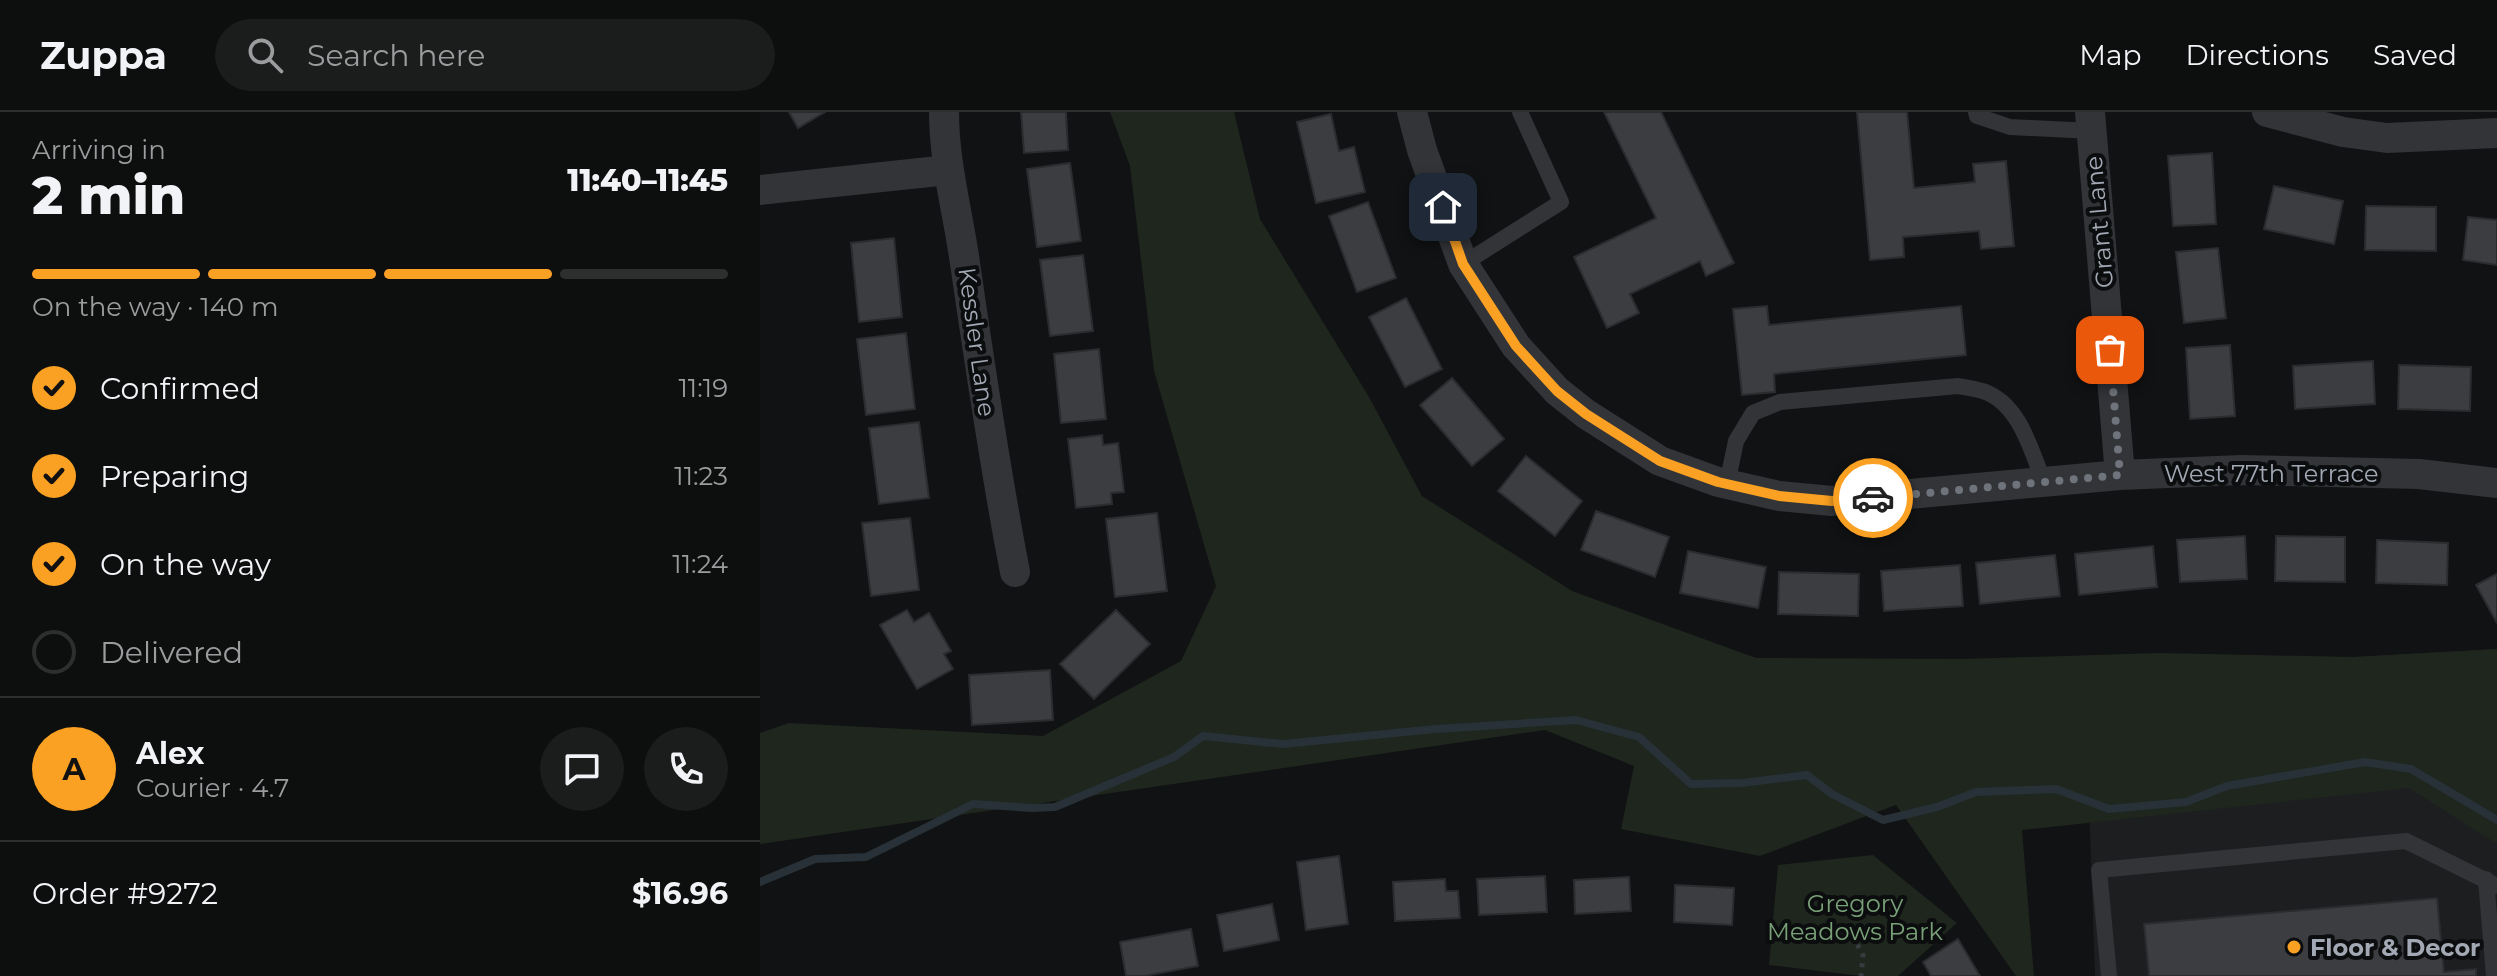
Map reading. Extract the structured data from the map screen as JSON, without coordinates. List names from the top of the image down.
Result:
{
  "streets": {
    "street": ["Grant Lane", "Kessler Lane", "West 77th Terrace"]
  },
  "crossings": [
    ["Grant Lane", "West 77th Terrace"]
  ],
  "parks": ["Gregory Meadows Park"],
  "places": ["Floor & Decor"],
  "page": {
    "header": "Zuppa",
    "search": "Search here",
    "nav": ["Map", "Directions", "Saved"],
    "heading": ["2 min", "Arriving in", "11:40–11:45"],
    "panel": [
      "Alex",
      "Courier · 4.7",
      "Order #9272",
      "$16.96"
    ],
    "bar": "On the way · 140 m",
    "list": [
      ["Confirmed", "11:19"],
      ["Preparing", "11:23"],
      ["On the way", "11:24"],
      "Delivered"
    ],
    "round": "A"
  }
}
